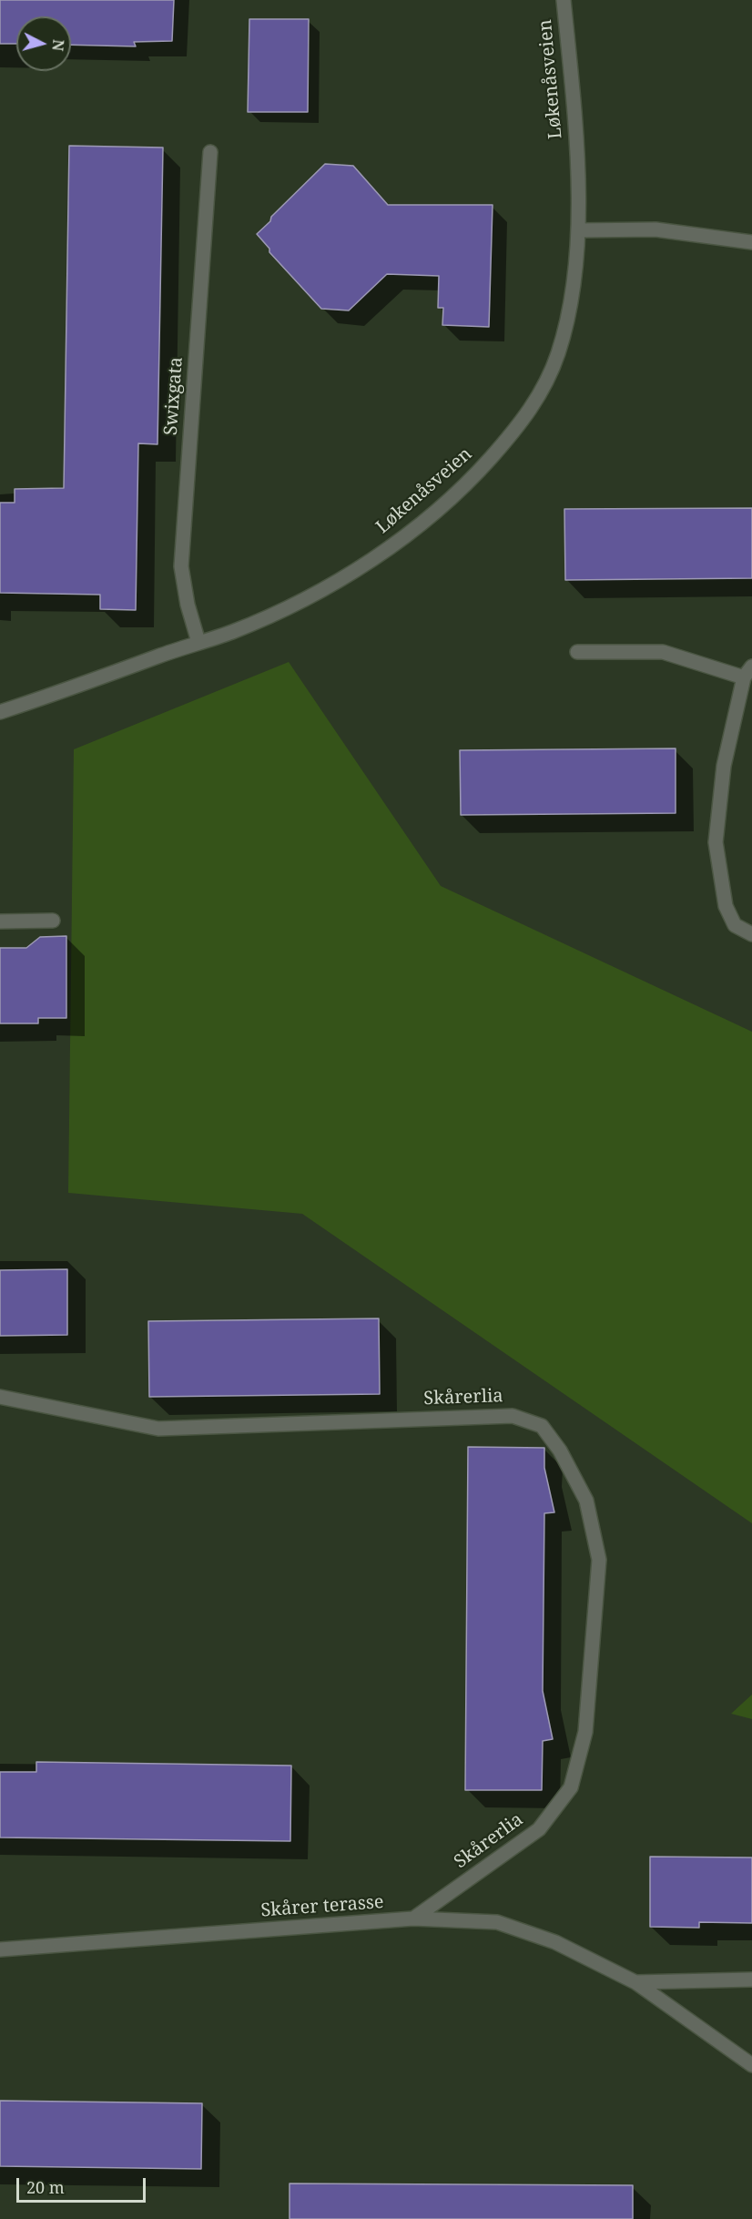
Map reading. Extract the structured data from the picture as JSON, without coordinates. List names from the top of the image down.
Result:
{
  "streets": {
    "street": [
      "Løkenåsveien",
      "Swixgata",
      "Skårerlia",
      "Skårer terasse"
    ]
  },
  "crossings": [
    ["Løkenåsveien", "Swixgata"],
    ["Skårerlia", "Skårer terasse"]
  ],
  "scale_bar": "20 m",
  "north": "right"
}
